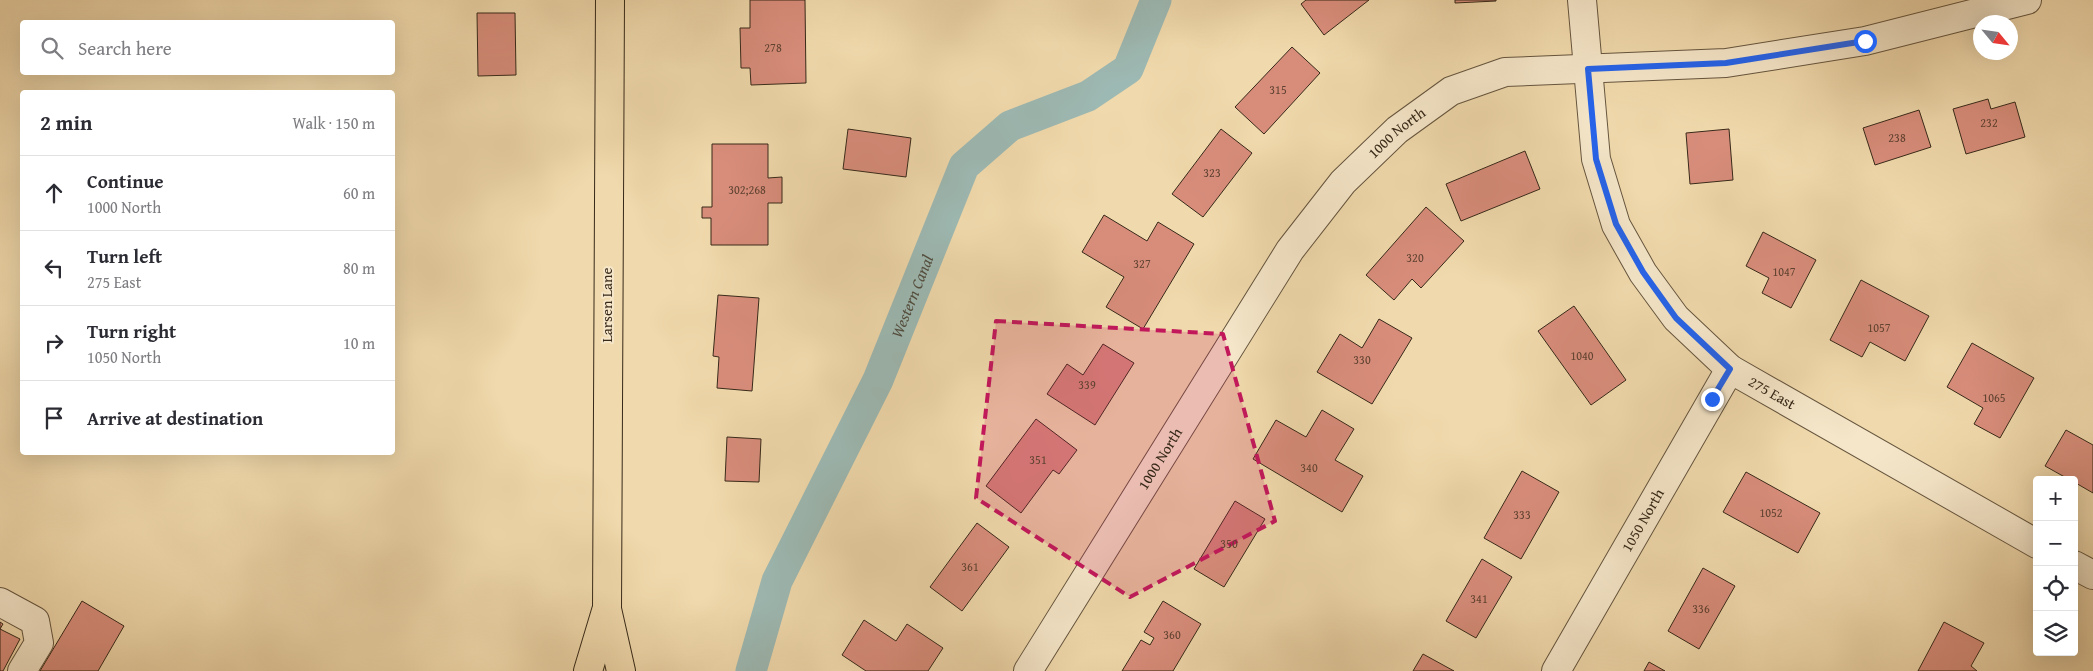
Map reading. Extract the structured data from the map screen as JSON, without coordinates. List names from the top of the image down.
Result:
{
  "streets": {
    "main road": ["Larsen Lane"],
    "street": ["1000 North", "275 East", "1050 North"]
  },
  "crossings": [
    ["1000 North", "275 East"],
    ["275 East", "1050 North"]
  ],
  "water": ["Western Canal"],
  "house_numbers": [
    "278",
    "315",
    "232",
    "238",
    "323",
    "302;268",
    "320",
    "327",
    "1047",
    "1057",
    "1040",
    "330",
    "339",
    "1065",
    "351",
    "340",
    "1052",
    "333",
    "350",
    "361",
    "341",
    "336",
    "360"
  ],
  "north": "bottom right",
  "page": {
    "search": "Search here",
    "heading": ["2 min", "Walk · 150 m"],
    "list": [
      ["Continue", "1000 North", "60 m"],
      ["Turn left", "275 East", "80 m"],
      ["Turn right", "1050 North", "10 m"],
      "Arrive at destination"
    ],
    "map_buttons": ["+", "−"]
  }
}
